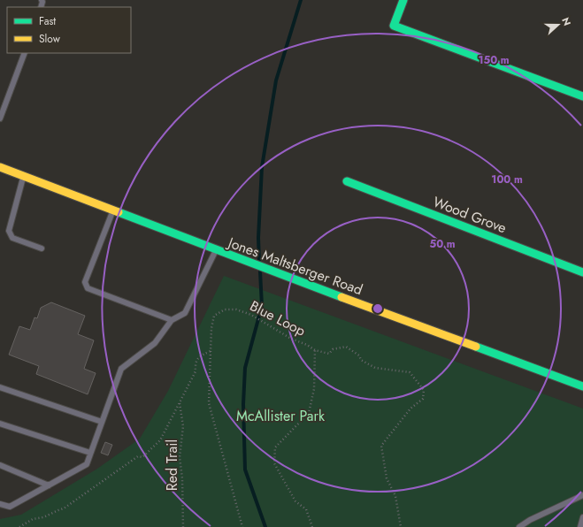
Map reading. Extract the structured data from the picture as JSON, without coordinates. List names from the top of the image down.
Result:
{
  "streets": {
    "main road": ["Wood Grove", "Jones Maltsberger Road"],
    "path": ["Blue Loop", "Red Trail"]
  },
  "parks": ["McAllister Park"],
  "legend": ["Fast", "Slow"],
  "north": "right",
  "rings": ["150 m", "100 m", "50 m"]
}
